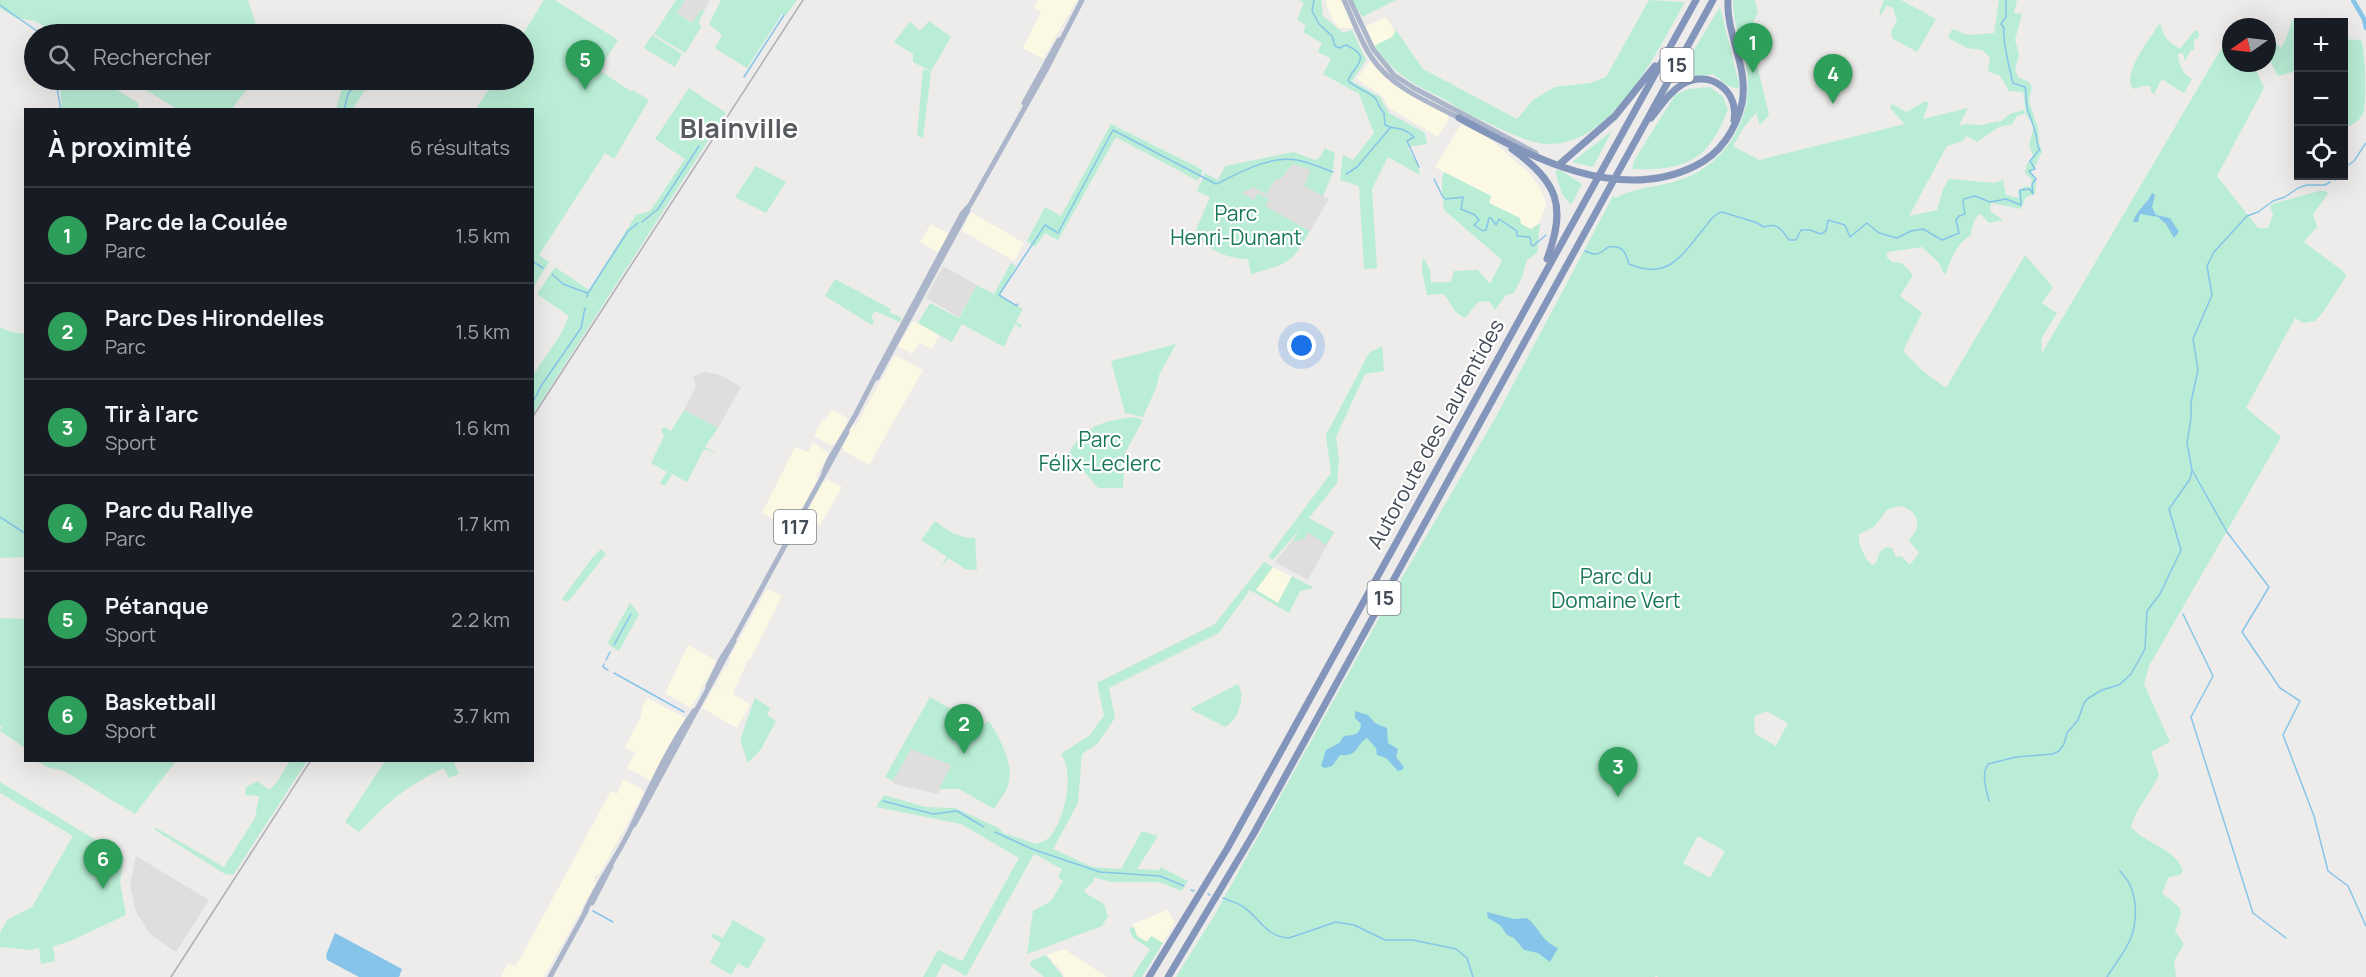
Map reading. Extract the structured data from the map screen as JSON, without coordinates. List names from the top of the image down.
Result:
{
  "streets": {
    "highway": ["15", "Autoroute des Laurentides"],
    "main road": ["117"]
  },
  "districts": ["Blainville"],
  "parks": ["Parc Henri-Dunant", "Parc Félix-Leclerc", "Parc du Domaine Vert"],
  "north": "left",
  "page": {
    "map_buttons": ["+", "−"],
    "pins": [
      "1",
      "5",
      "4",
      "2",
      "3",
      "6"
    ],
    "search": "Rechercher",
    "heading": ["À proximité", "6 résultats"],
    "list": [
      {
        "mark": "1",
        "name": "Parc de la Coulée",
        "note": "Parc",
        "value": "1.5 km"
      },
      {
        "mark": "2",
        "name": "Parc Des Hirondelles",
        "note": "Parc",
        "value": "1.5 km"
      },
      {
        "mark": "3",
        "name": "Tir à l'arc",
        "note": "Sport",
        "value": "1.6 km"
      },
      {
        "mark": "4",
        "name": "Parc du Rallye",
        "note": "Parc",
        "value": "1.7 km"
      },
      {
        "mark": "5",
        "name": "Pétanque",
        "note": "Sport",
        "value": "2.2 km"
      },
      {
        "mark": "6",
        "name": "Basketball",
        "note": "Sport",
        "value": "3.7 km"
      }
    ]
  }
}
